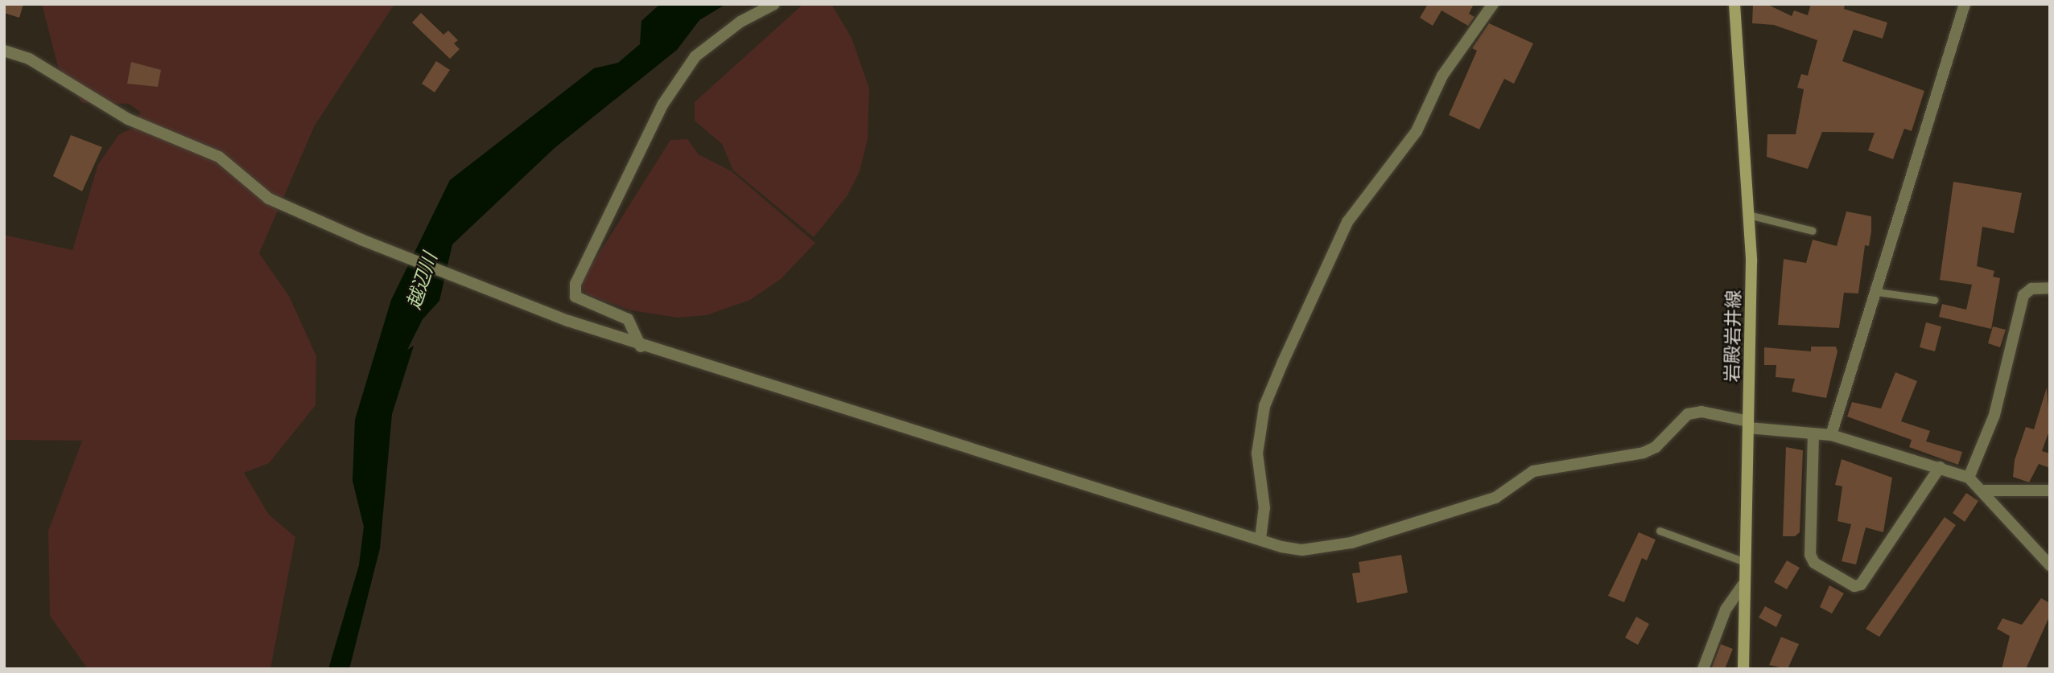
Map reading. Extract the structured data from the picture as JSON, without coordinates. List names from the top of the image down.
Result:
{
  "streets": {
    "main road": ["岩殿岩井線"]
  },
  "water": ["越辺川"]
}
